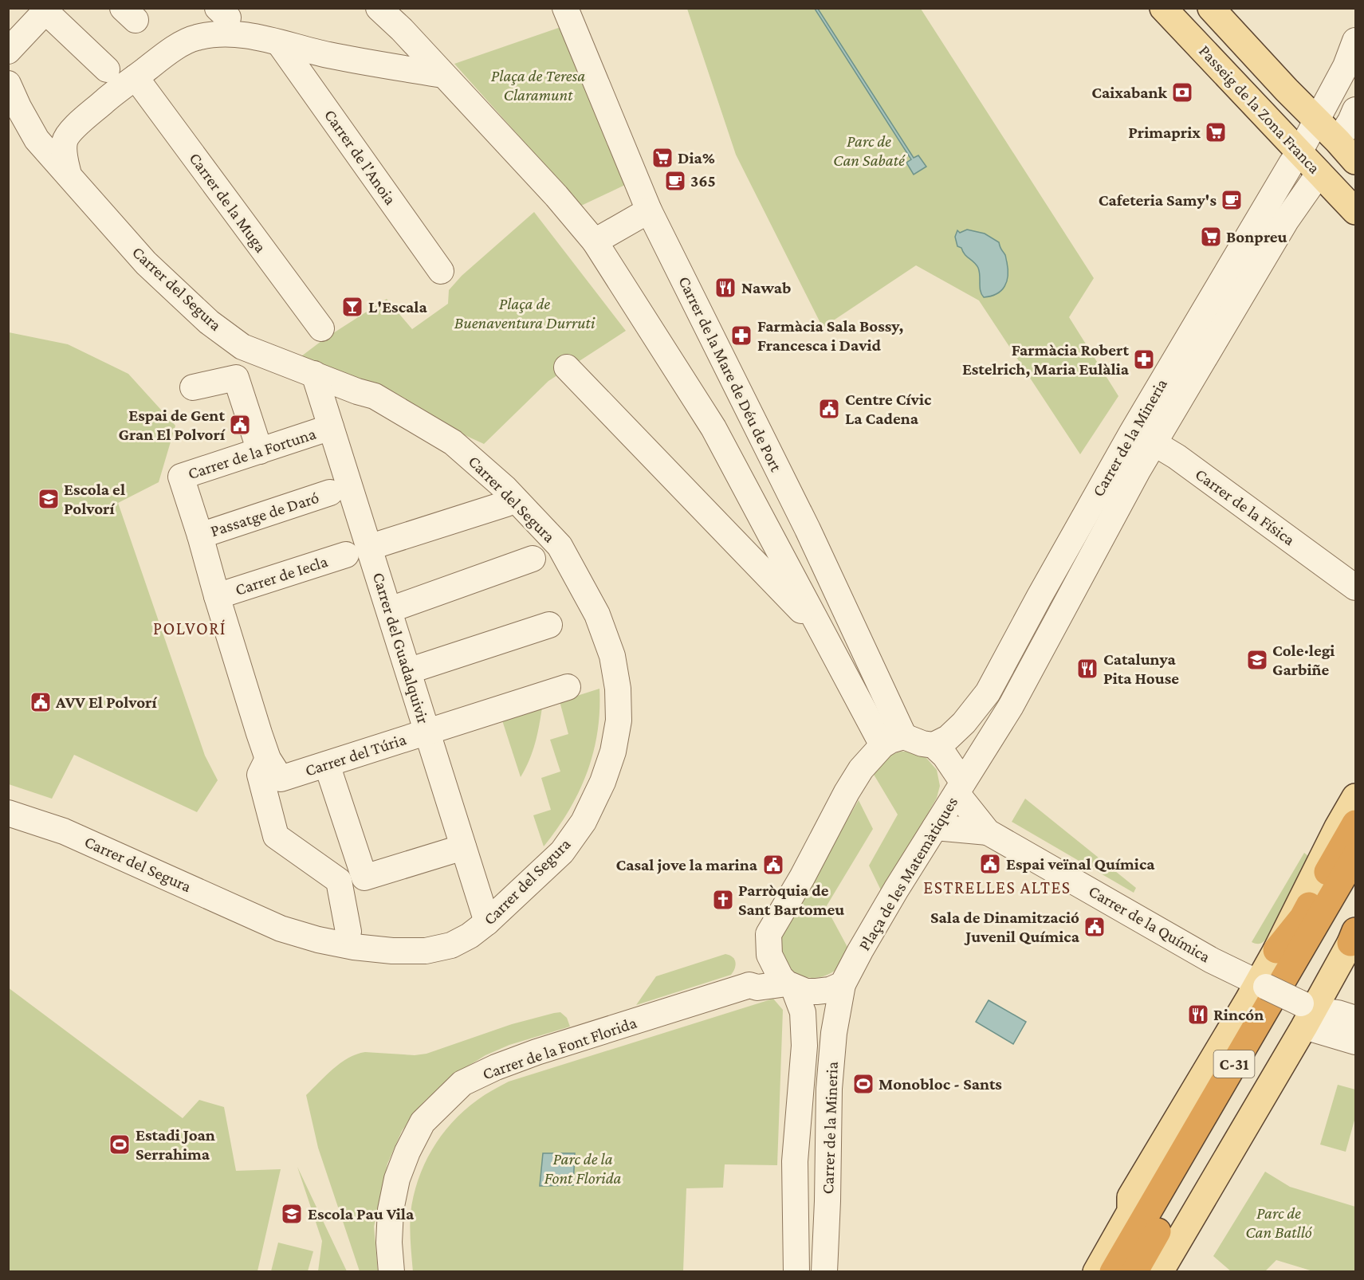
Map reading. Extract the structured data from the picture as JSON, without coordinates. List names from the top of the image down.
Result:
{
  "streets": {
    "highway": ["C-31"],
    "main road": ["Passeig de la Zona Franca"],
    "street": [
      "Carrer de l'Anoia",
      "Carrer de la Muga",
      "Carrer del Segura",
      "Carrer de la Mare de Déu de Port",
      "Carrer de la Mineria",
      "Carrer de la Fortuna",
      "Carrer de la Física",
      "Passatge de Daró",
      "Carrer de Iecla",
      "Carrer del Guadalquivir",
      "Carrer del Túria",
      "Plaça de les Matemàtiques",
      "Carrer de la Química",
      "Carrer de la Font Florida"
    ]
  },
  "crossings": [
    ["Passeig de la Zona Franca", "Carrer de la Mineria"],
    ["Carrer del Segura", "Carrer del Guadalquivir"],
    ["Carrer de la Mineria", "Carrer de la Física"],
    ["Carrer de la Mineria", "Plaça de les Matemàtiques"],
    ["Carrer de la Mineria", "Carrer de la Química"],
    ["Carrer de la Mineria", "Carrer de la Font Florida"],
    ["Carrer de la Fortuna", "Passatge de Daró"],
    ["Carrer de la Fortuna", "Carrer de Iecla"],
    ["Carrer de la Fortuna", "Carrer del Guadalquivir"],
    ["Carrer de la Fortuna", "Carrer del Túria"],
    ["Carrer del Guadalquivir", "Carrer del Túria"],
    ["Plaça de les Matemàtiques", "Carrer de la Química"]
  ],
  "districts": ["POLVORÍ", "ESTRELLES ALTES"],
  "parks": [
    "Plaça de Teresa Claramunt",
    "Parc de Can Sabaté",
    "Plaça de Buenaventura Durruti",
    "Parc de la Font Florida",
    "Parc de Can Batlló"
  ],
  "places": {
    "bank": ["Caixabank"],
    "supermarket": ["Primaprix", "Dia%", "Bonpreu"],
    "cafe": ["365", "Cafeteria Samy's"],
    "restaurant": ["Nawab", "Catalunya Pita House", "Rincón"],
    "bar": ["L'Escala"],
    "pharmacy": ["Farmàcia Sala Bossy, Francesca i David", "Farmàcia Robert Estelrich, Maria Eulàlia"],
    "public building": [
      "Centre Cívic La Cadena",
      "Espai de Gent Gran El Polvorí",
      "AVV El Polvorí",
      "Espai veïnal Química",
      "Casal jove la marina",
      "Sala de Dinamització Juvenil Química"
    ],
    "school or university": ["Escola el Polvorí", "Cole·legi Garbiñe", "Escola Pau Vila"],
    "church": ["Parròquia de Sant Bartomeu"],
    "sports": ["Monobloc - Sants", "Estadi Joan Serrahima"]
  }
}
